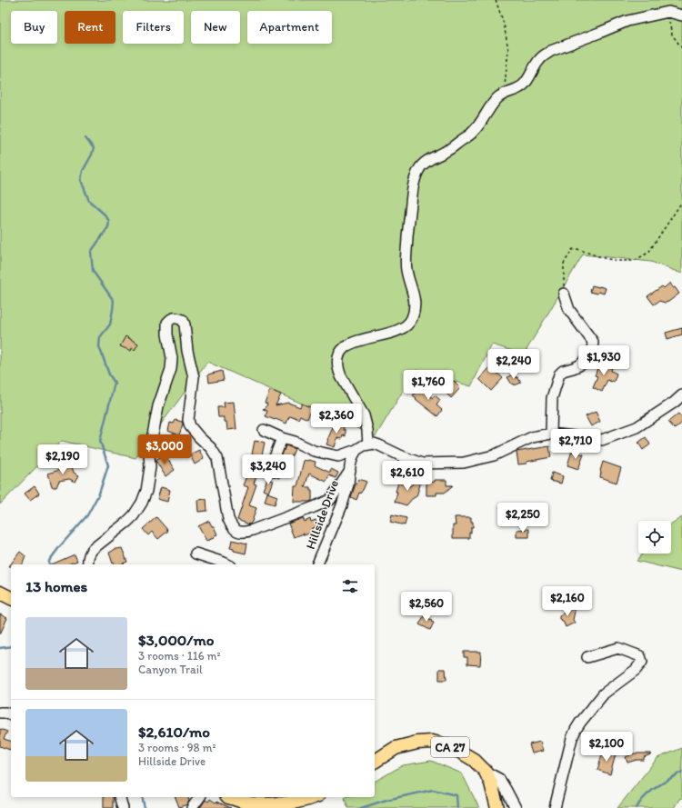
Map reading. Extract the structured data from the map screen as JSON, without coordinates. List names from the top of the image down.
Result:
{
  "streets": {
    "main road": ["CA 27"],
    "street": ["Hillside Drive"]
  },
  "page": {
    "chip": [
      "Buy",
      "Rent",
      "Filters",
      "New",
      "Apartment"
    ],
    "price": [
      "$1,930",
      "$2,240",
      "$1,760",
      "$2,360",
      "$2,710",
      "$3,000",
      "$2,190",
      "$3,240",
      "$2,610",
      "$2,250",
      "$2,160",
      "$2,560",
      "$2,100"
    ],
    "heading": "13 homes",
    "list": [
      {
        "name": "$3,000/mo",
        "note": "3 rooms · 116 m² · Canyon Trail"
      },
      {
        "name": "$2,610/mo",
        "note": "3 rooms · 98 m² · Hillside Drive"
      }
    ]
  }
}
